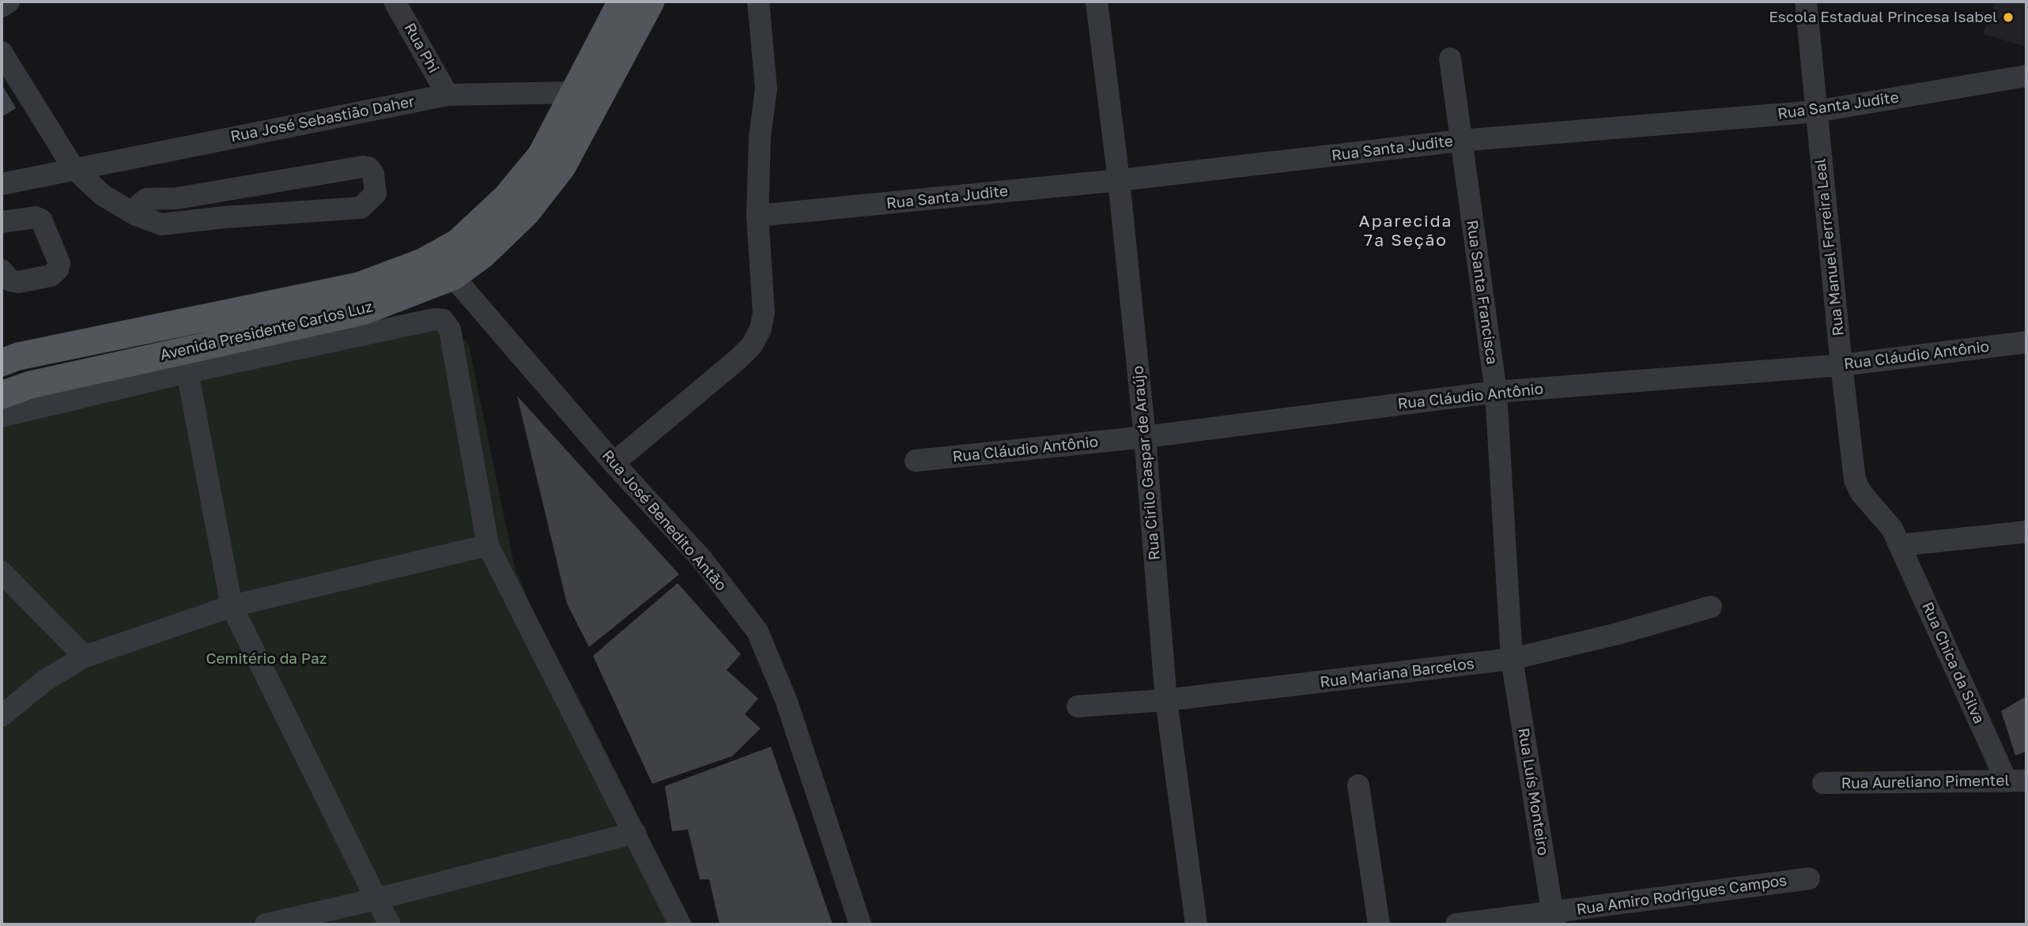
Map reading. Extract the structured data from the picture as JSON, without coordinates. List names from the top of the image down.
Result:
{
  "streets": {
    "main road": ["Avenida Presidente Carlos Luz"],
    "street": [
      "Rua Phi",
      "Rua Santa Judite",
      "Rua José Sebastião Daher",
      "Rua Manuel Ferreira Leal",
      "Rua Santa Francisca",
      "Rua Cláudio Antônio",
      "Rua Cirilo Gaspar de Araújo",
      "Rua José Benedito Antão",
      "Rua Chica da Silva",
      "Rua Mariana Barcelos",
      "Rua Aureliano Pimentel",
      "Rua Luís Monteiro",
      "Rua Amiro Rodrigues Campos"
    ]
  },
  "crossings": [
    ["Rua Phi", "Rua José Sebastião Daher"],
    ["Rua Santa Judite", "Rua Manuel Ferreira Leal"],
    ["Rua Santa Judite", "Rua Santa Francisca"],
    ["Rua Santa Judite", "Rua Cirilo Gaspar de Araújo"],
    ["Rua José Sebastião Daher", "Avenida Presidente Carlos Luz"],
    ["Rua Manuel Ferreira Leal", "Rua Cláudio Antônio"],
    ["Rua Manuel Ferreira Leal", "Rua Chica da Silva"],
    ["Rua Santa Francisca", "Rua Cláudio Antônio"],
    ["Rua Santa Francisca", "Rua Mariana Barcelos"],
    ["Rua Santa Francisca", "Rua Luís Monteiro"],
    ["Avenida Presidente Carlos Luz", "Rua José Benedito Antão"],
    ["Rua Cláudio Antônio", "Rua Cirilo Gaspar de Araújo"],
    ["Rua Cirilo Gaspar de Araújo", "Rua Mariana Barcelos"],
    ["Rua Chica da Silva", "Rua Aureliano Pimentel"],
    ["Rua Mariana Barcelos", "Rua Luís Monteiro"],
    ["Rua Luís Monteiro", "Rua Amiro Rodrigues Campos"]
  ],
  "districts": ["Aparecida 7ª Seção"],
  "parks": ["Cemitério da Paz"],
  "places": ["Escola Estadual Princesa Isabel"]
}
